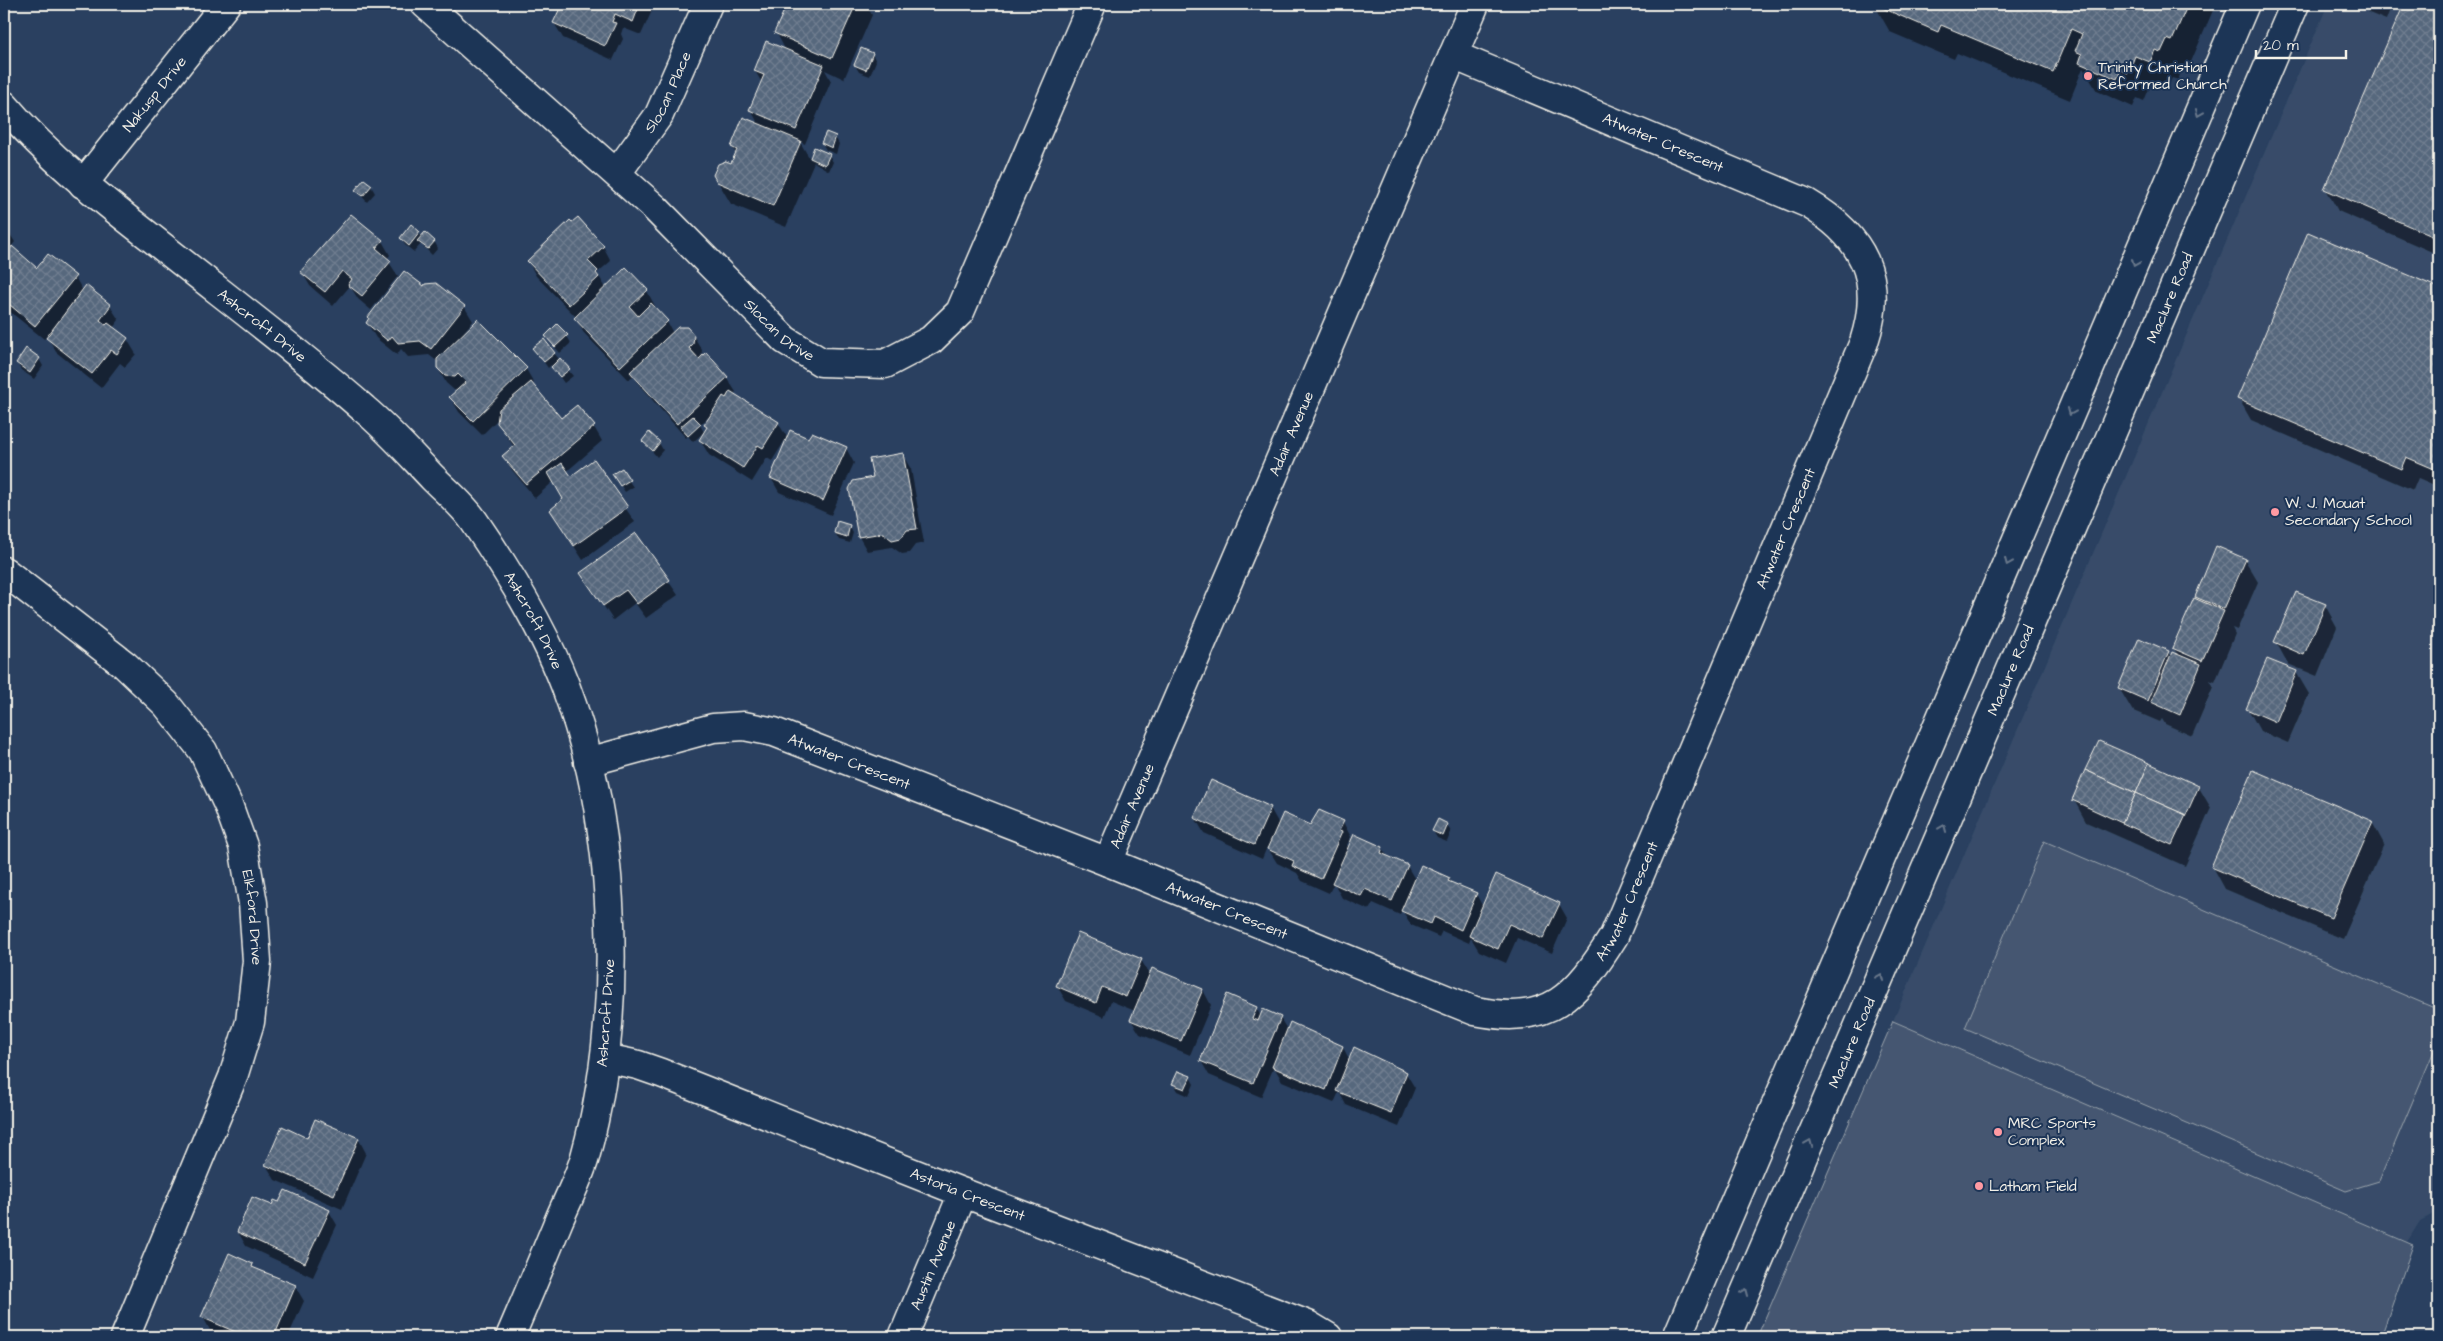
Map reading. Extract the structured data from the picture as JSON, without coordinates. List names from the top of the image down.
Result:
{
  "streets": {
    "street": [
      "Slocan Place",
      "Nakusp Drive",
      "Atwater Crescent",
      "Maclure Road",
      "Ashcroft Drive",
      "Slocan Drive",
      "Adair Avenue",
      "Elkford Drive",
      "Astoria Crescent",
      "Austin Avenue"
    ]
  },
  "crossings": [
    ["Slocan Place", "Slocan Drive"],
    ["Nakusp Drive", "Ashcroft Drive"],
    ["Atwater Crescent", "Ashcroft Drive"],
    ["Atwater Crescent", "Adair Avenue"],
    ["Ashcroft Drive", "Astoria Crescent"],
    ["Astoria Crescent", "Austin Avenue"]
  ],
  "places": [
    "Trinity Christian Reformed Church",
    "W. J. Mouat Secondary School",
    "MRC Sports Complex",
    "Latham Field"
  ],
  "scale_bar": "20 m"
}
